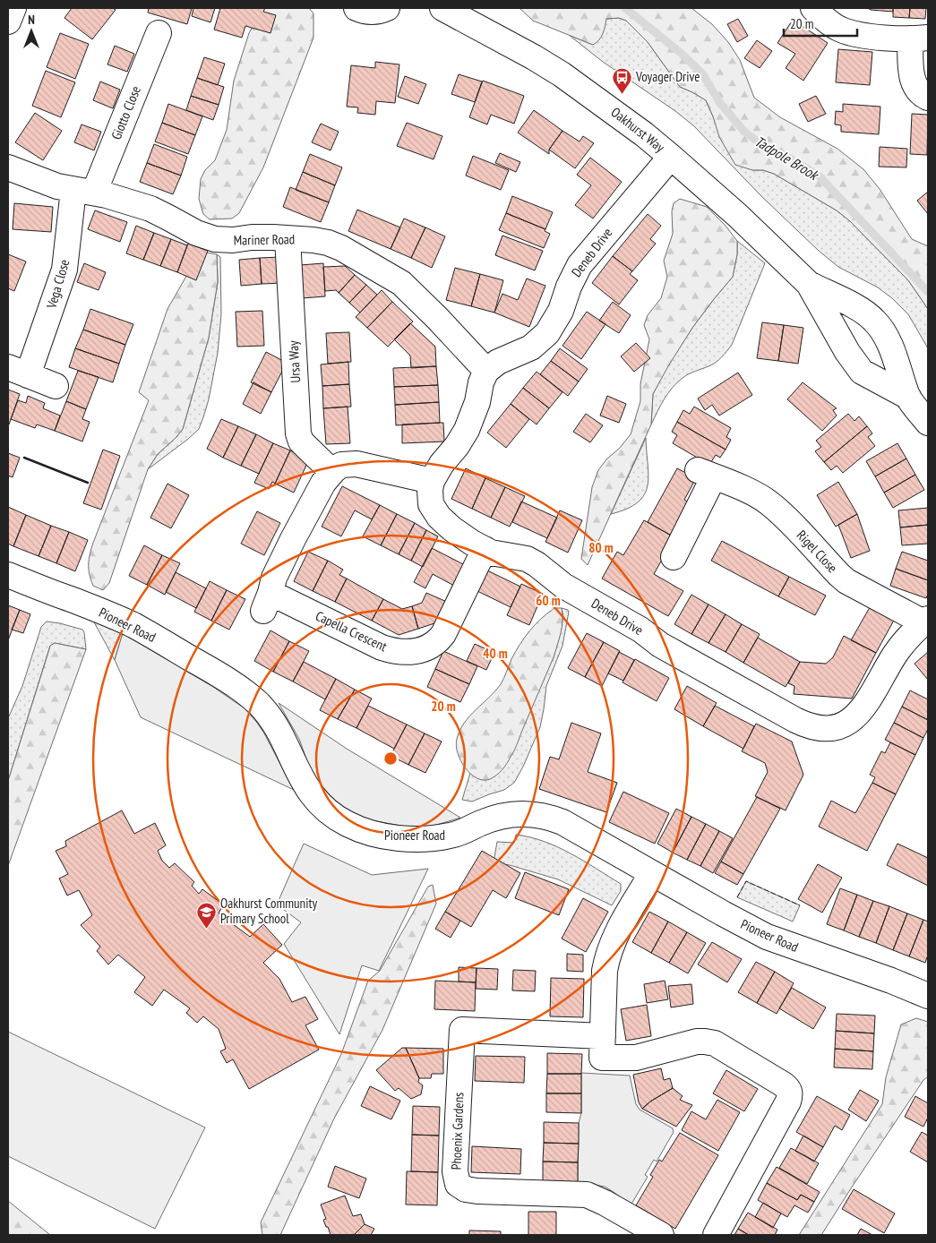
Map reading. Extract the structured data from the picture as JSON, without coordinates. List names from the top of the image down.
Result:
{
  "streets": {
    "street": [
      "Giotto Close",
      "Oakhurst Way",
      "Mariner Road",
      "Deneb Drive",
      "Vega Close",
      "Ursa Way",
      "Rigel Close",
      "Pioneer Road",
      "Capella Crescent",
      "Phoenix Gardens"
    ]
  },
  "crossings": [
    ["Giotto Close", "Mariner Road"],
    ["Giotto Close", "Vega Close"],
    ["Oakhurst Way", "Deneb Drive"],
    ["Mariner Road", "Deneb Drive"],
    ["Mariner Road", "Vega Close"],
    ["Mariner Road", "Ursa Way"],
    ["Deneb Drive", "Rigel Close"],
    ["Deneb Drive", "Capella Crescent"],
    ["Ursa Way", "Capella Crescent"]
  ],
  "water": ["Tadpole Brook"],
  "places": {
    "bus stop": ["Voyager Drive"],
    "school or university": ["Oakhurst Community Primary School"]
  },
  "scale_bar": "20 m",
  "north": "top",
  "rings": [
    "80 m",
    "60 m",
    "40 m",
    "20 m"
  ]
}
